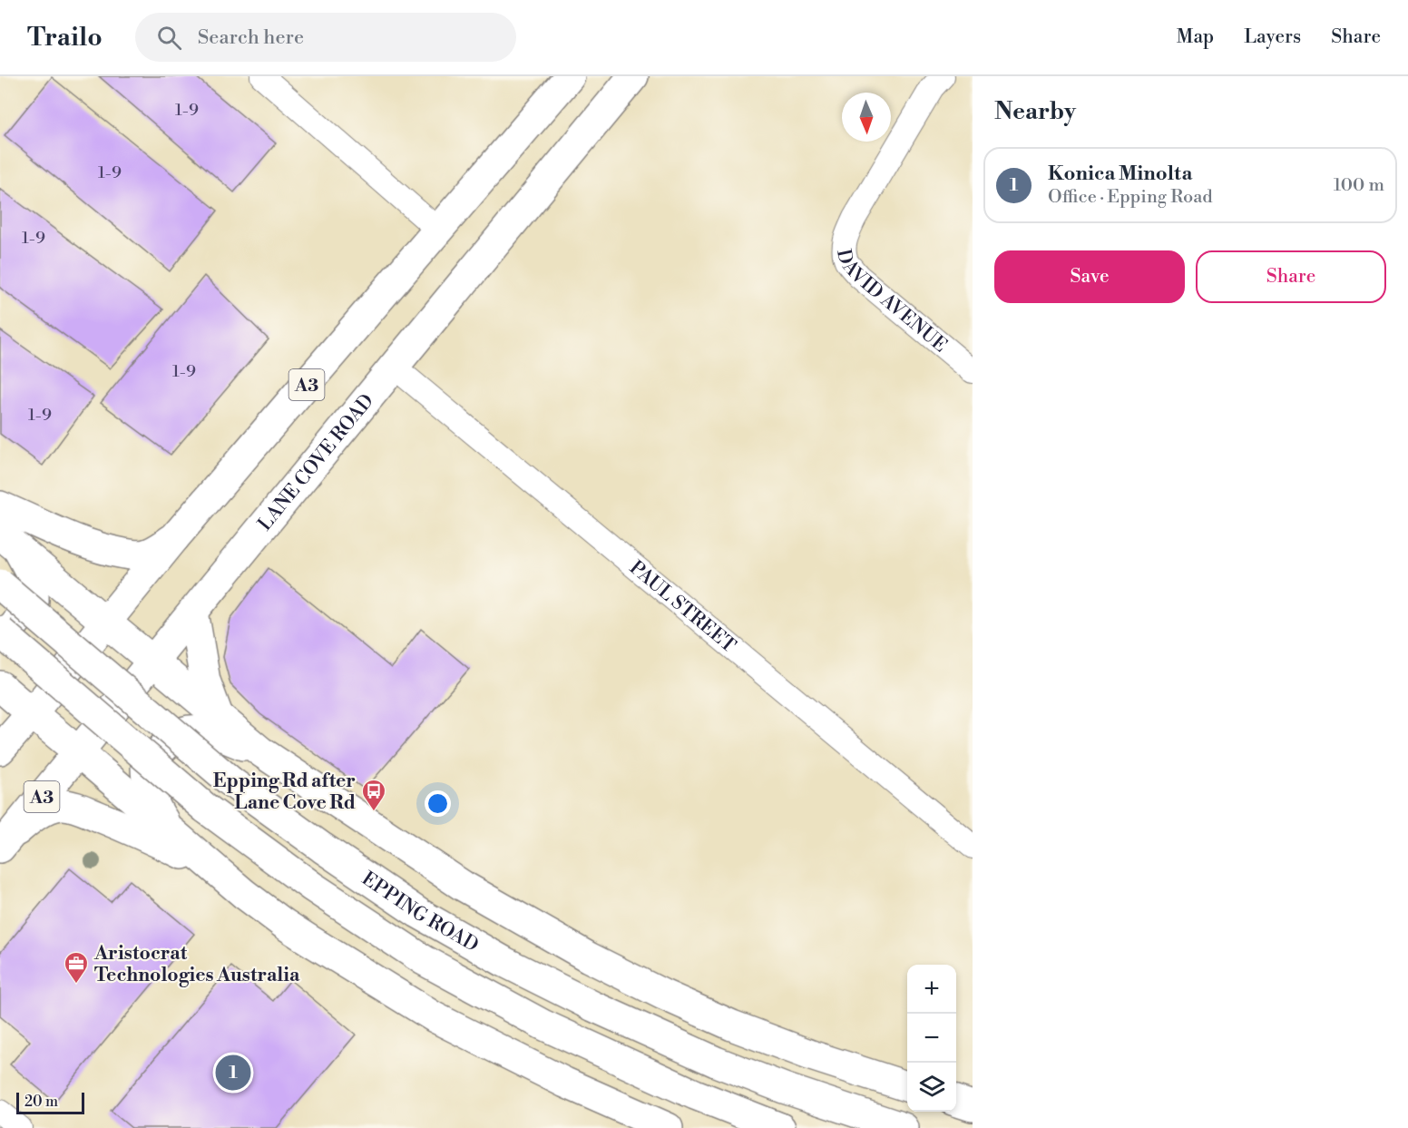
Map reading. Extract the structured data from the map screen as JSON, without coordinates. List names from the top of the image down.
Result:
{
  "streets": {
    "main road": ["A3", "LANE COVE ROAD", "EPPING ROAD"],
    "street": ["DAVID AVENUE", "PAUL STREET"]
  },
  "crossings": [
    ["LANE COVE ROAD", "PAUL STREET"]
  ],
  "places": {
    "bus stop": ["Epping Rd after Lane Cove Rd"],
    "office": ["Aristocrat Technologies Australia"]
  },
  "house_numbers": [
    "1-9",
    "1-9",
    "1-9",
    "1-9",
    "1-9"
  ],
  "scale_bar": "20 m",
  "north": "bottom",
  "page": {
    "header": "Trailo",
    "search": "Search here",
    "nav": ["Map", "Layers", "Share"],
    "heading": "Nearby",
    "list": [
      {
        "mark": "1",
        "name": "Konica Minolta",
        "note": "Office · Epping Road",
        "value": "100 m"
      }
    ],
    "buttons": ["Save", "Share"],
    "map_buttons": ["+", "−"],
    "pins": "1",
    "scale": "20 m"
  }
}
